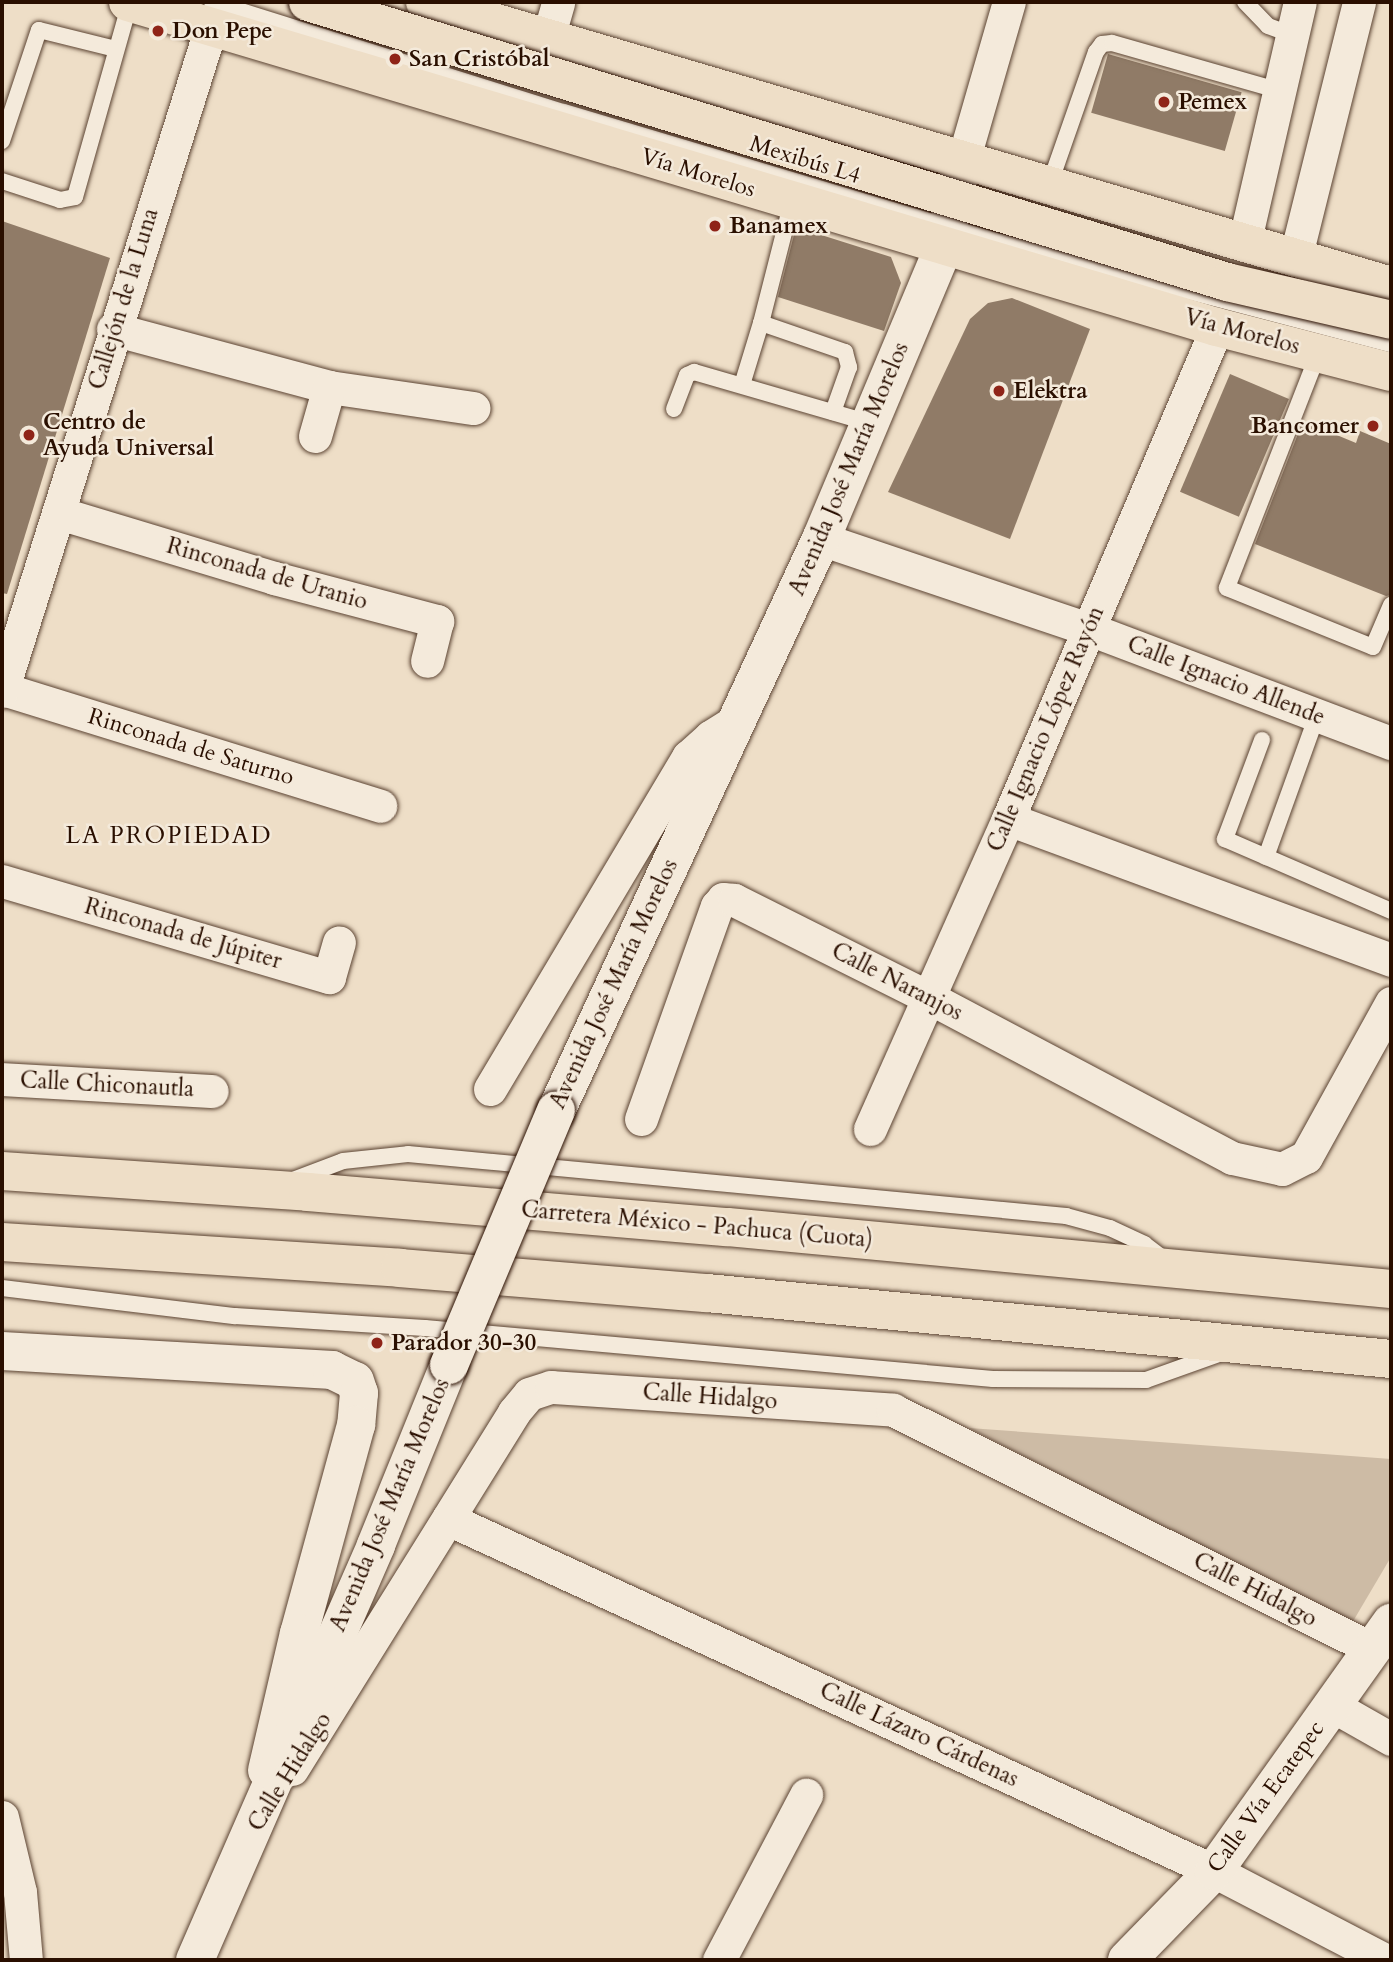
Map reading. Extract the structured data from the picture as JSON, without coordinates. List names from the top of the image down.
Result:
{
  "streets": {
    "main road": [
      "Vía Morelos",
      "Avenida José María Morelos",
      "Carretera México - Pachuca (Cuota)",
      "Calle Hidalgo",
      "Calle Vía Ecatepec"
    ],
    "street": [
      "Callejón de la Luna",
      "Rinconada de Uranio",
      "Calle Ignacio Allende",
      "Calle Ignacio López Rayón",
      "Rinconada de Saturno",
      "Rinconada de Júpiter",
      "Calle Naranjos",
      "Calle Chiconautla",
      "Calle Lázaro Cárdenas"
    ],
    "lane": ["Mexibús L4"]
  },
  "crossings": [
    ["Mexibús L4", "Vía Morelos"],
    ["Mexibús L4", "Callejón de la Luna"],
    ["Mexibús L4", "Avenida José María Morelos"],
    ["Vía Morelos", "Callejón de la Luna"],
    ["Vía Morelos", "Avenida José María Morelos"],
    ["Vía Morelos", "Calle Ignacio López Rayón"],
    ["Callejón de la Luna", "Rinconada de Uranio"],
    ["Callejón de la Luna", "Rinconada de Saturno"],
    ["Avenida José María Morelos", "Calle Ignacio Allende"],
    ["Avenida José María Morelos", "Calle Hidalgo"],
    ["Calle Ignacio Allende", "Calle Ignacio López Rayón"],
    ["Calle Ignacio López Rayón", "Calle Naranjos"],
    ["Calle Hidalgo", "Calle Lázaro Cárdenas"],
    ["Calle Hidalgo", "Calle Vía Ecatepec"],
    ["Calle Lázaro Cárdenas", "Calle Vía Ecatepec"]
  ],
  "districts": ["LA PROPIEDAD"],
  "places": [
    "Don Pepe",
    "San Cristóbal",
    "Pemex",
    "Banamex",
    "Elektra",
    "Bancomer",
    "Centro de Ayuda Universal",
    "Parador 30-30"
  ]
}
